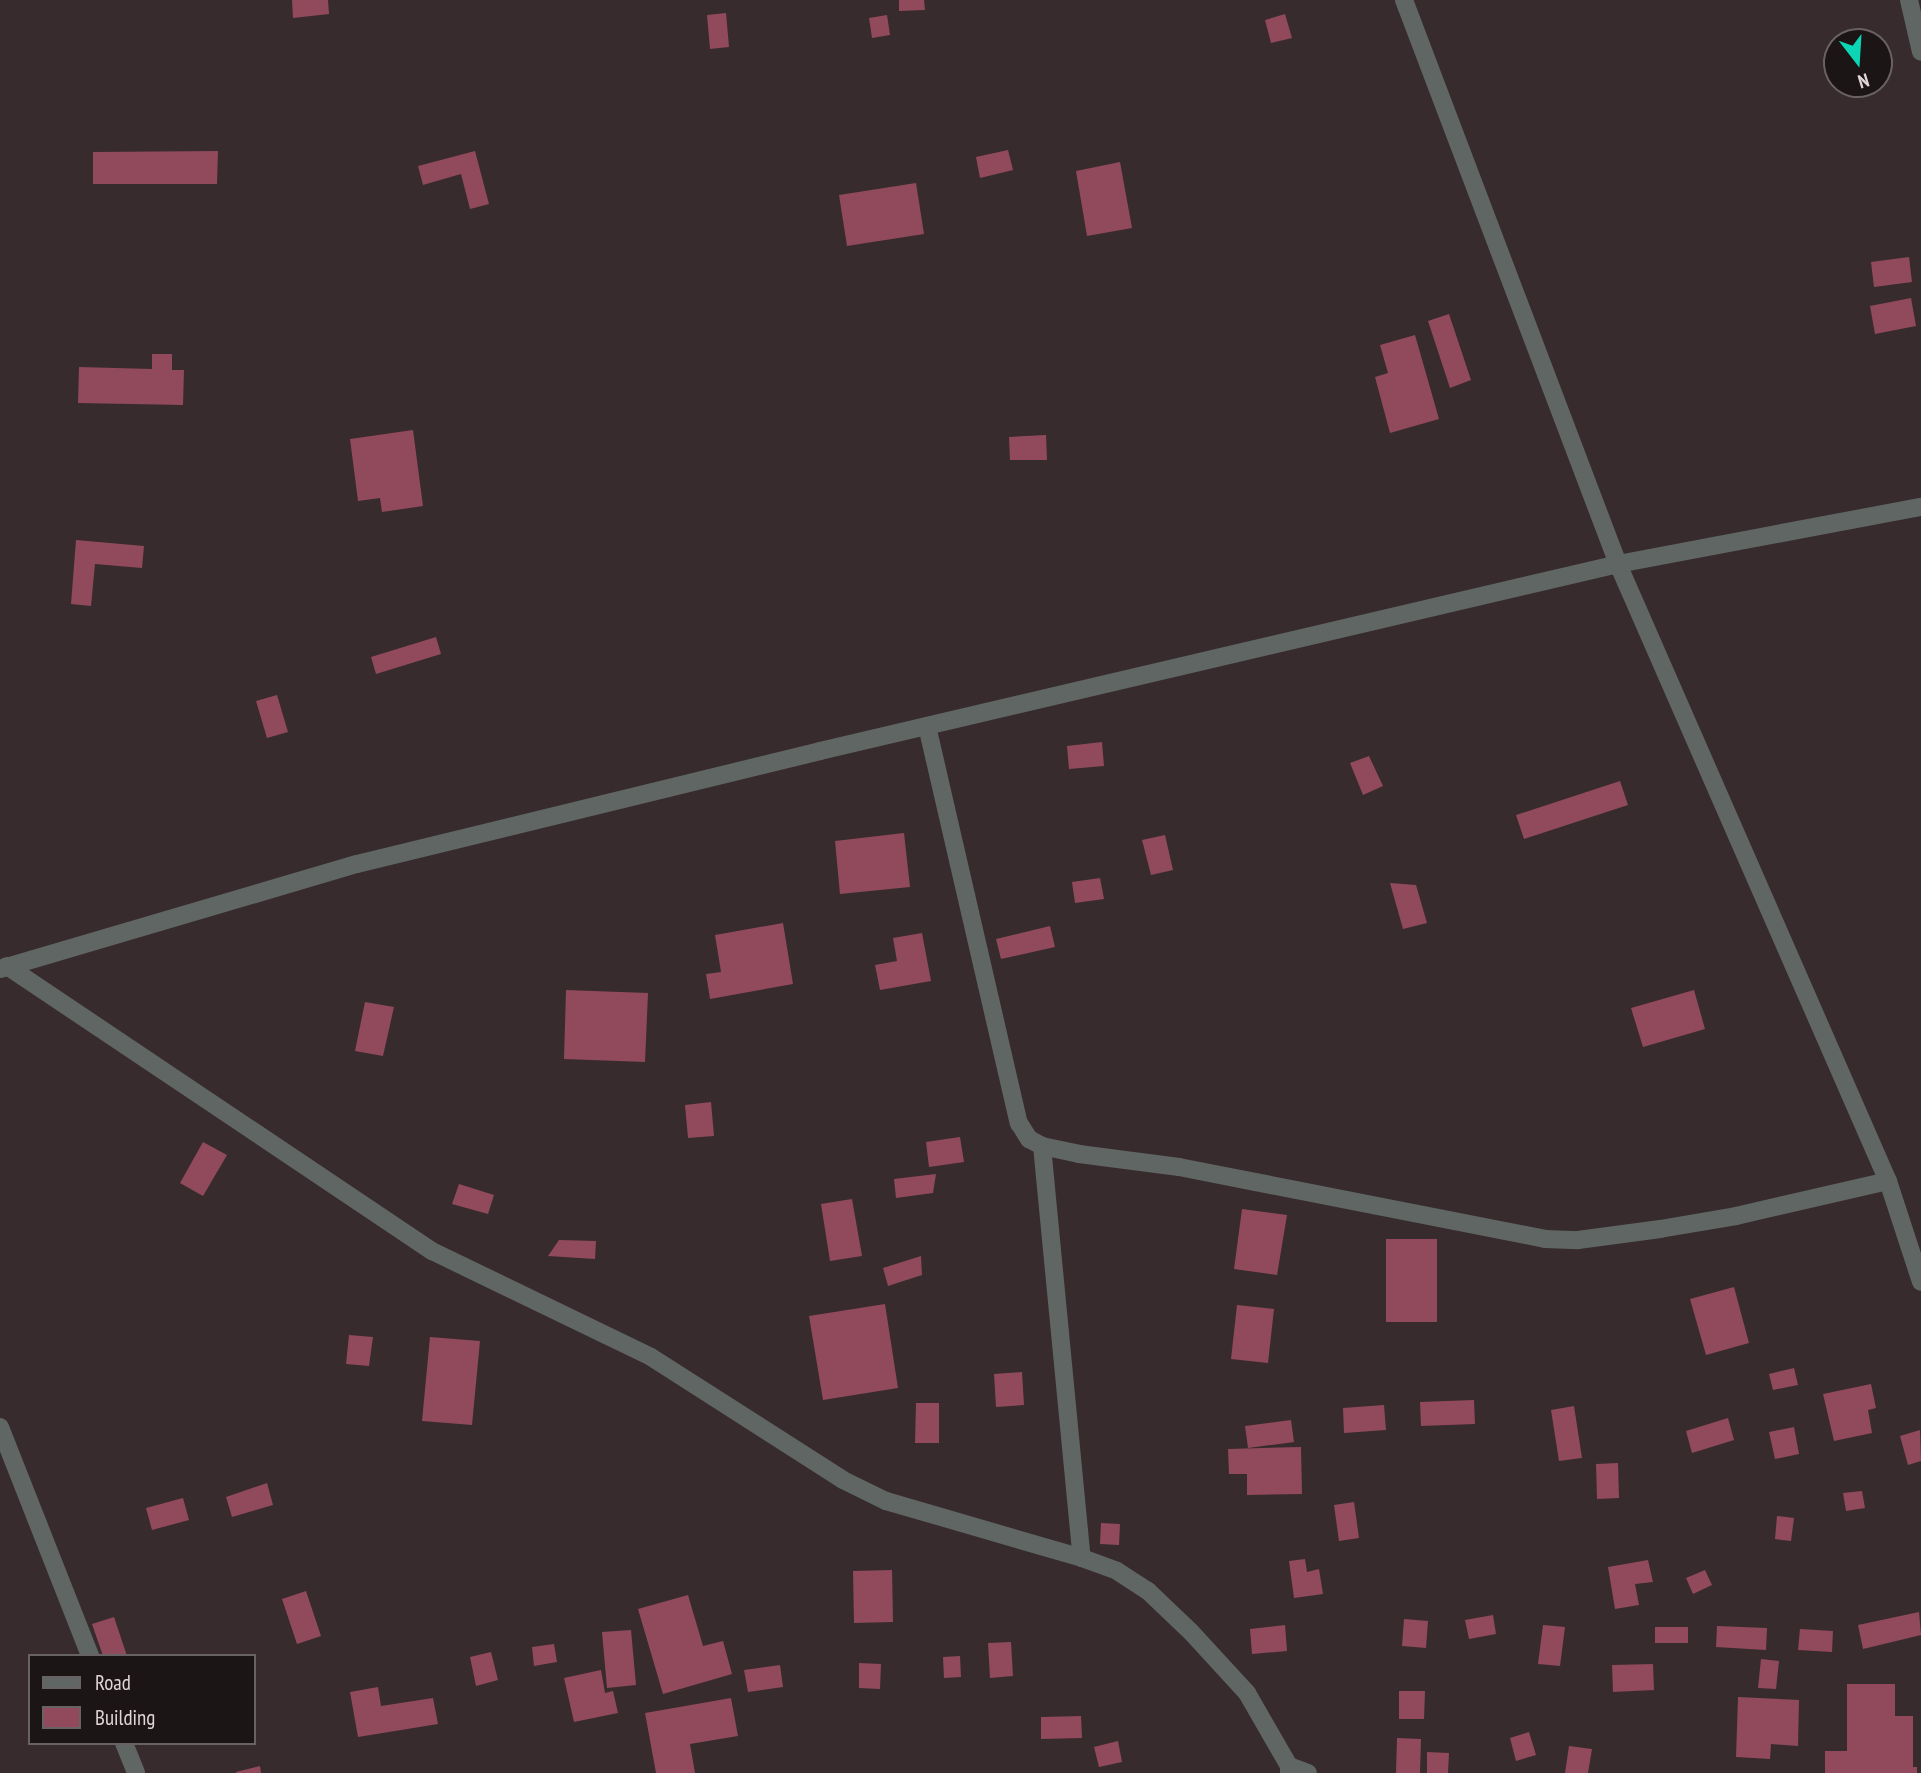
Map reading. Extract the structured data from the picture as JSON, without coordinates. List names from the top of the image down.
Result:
{
  "legend": ["Road", "Building"],
  "north": "bottom"
}
